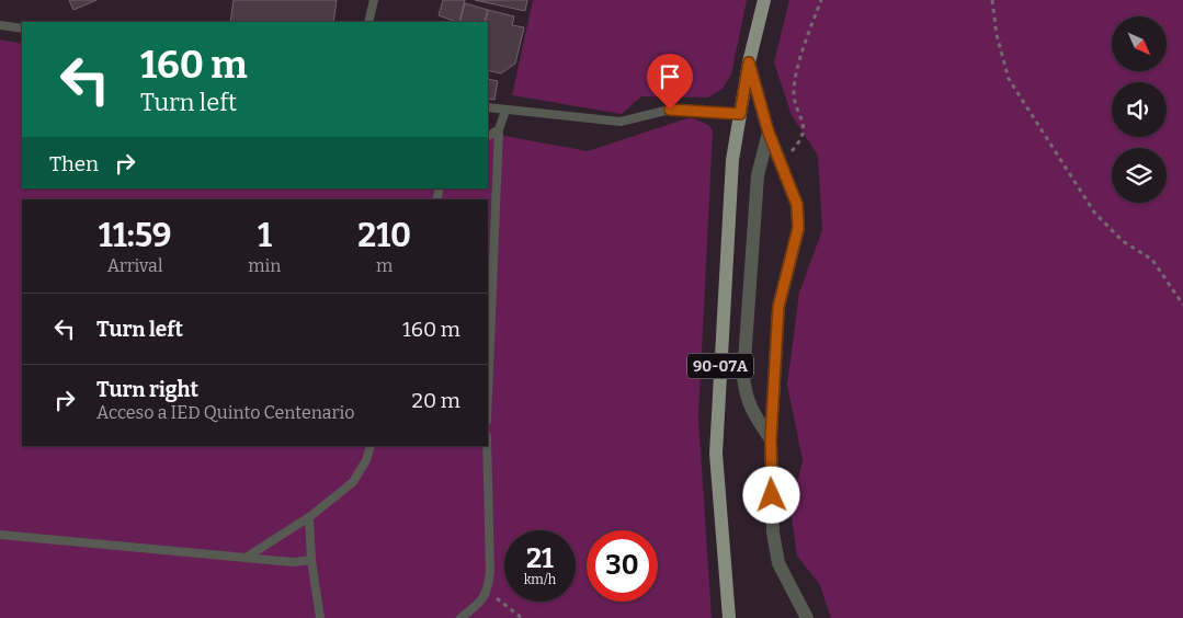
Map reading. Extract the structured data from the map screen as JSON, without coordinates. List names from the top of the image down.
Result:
{
  "streets": {
    "main road": ["90-07A"]
  },
  "north": "bottom right",
  "page": {
    "turn": ["160 m", "Turn left"],
    "then": "Then",
    "eta": [
      "11:59",
      "Arrival",
      "1",
      "min",
      "210",
      "m"
    ],
    "list": [
      {
        "name": "Turn left",
        "value": "160 m"
      },
      {
        "name": "Turn right",
        "note": "Acceso a IED Quinto Centenario",
        "value": "20 m"
      }
    ],
    "speed": "21 km/h",
    "limit": "30"
  }
}
